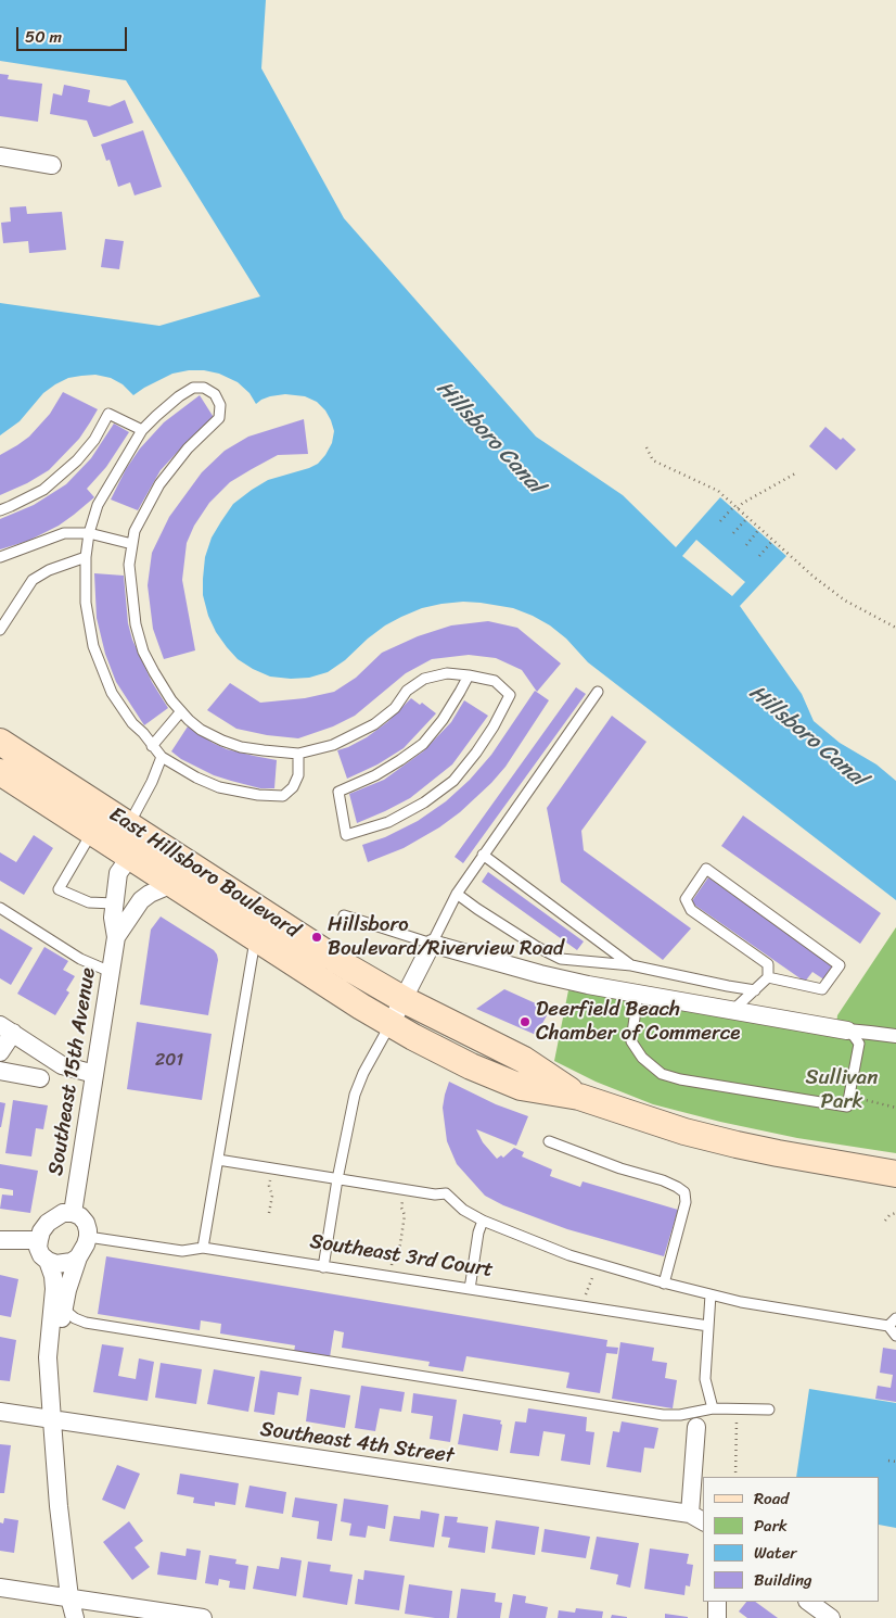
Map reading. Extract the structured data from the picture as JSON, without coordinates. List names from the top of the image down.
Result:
{
  "streets": {
    "main road": ["East Hillsboro Boulevard"],
    "street": ["Southeast 15th Avenue", "Southeast 4th Street"],
    "lane": ["Southeast 3rd Court"]
  },
  "crossings": [
    ["East Hillsboro Boulevard", "Southeast 15th Avenue"],
    ["Southeast 15th Avenue", "Southeast 3rd Court"]
  ],
  "water": ["Hillsboro Canal"],
  "parks": ["Sullivan Park"],
  "places": ["Hillsboro Boulevard/Riverview Road", "Deerfield Beach Chamber of Commerce"],
  "house_numbers": ["201"],
  "legend": [
    "Road",
    "Park",
    "Water",
    "Building"
  ],
  "scale_bar": "50 m"
}
